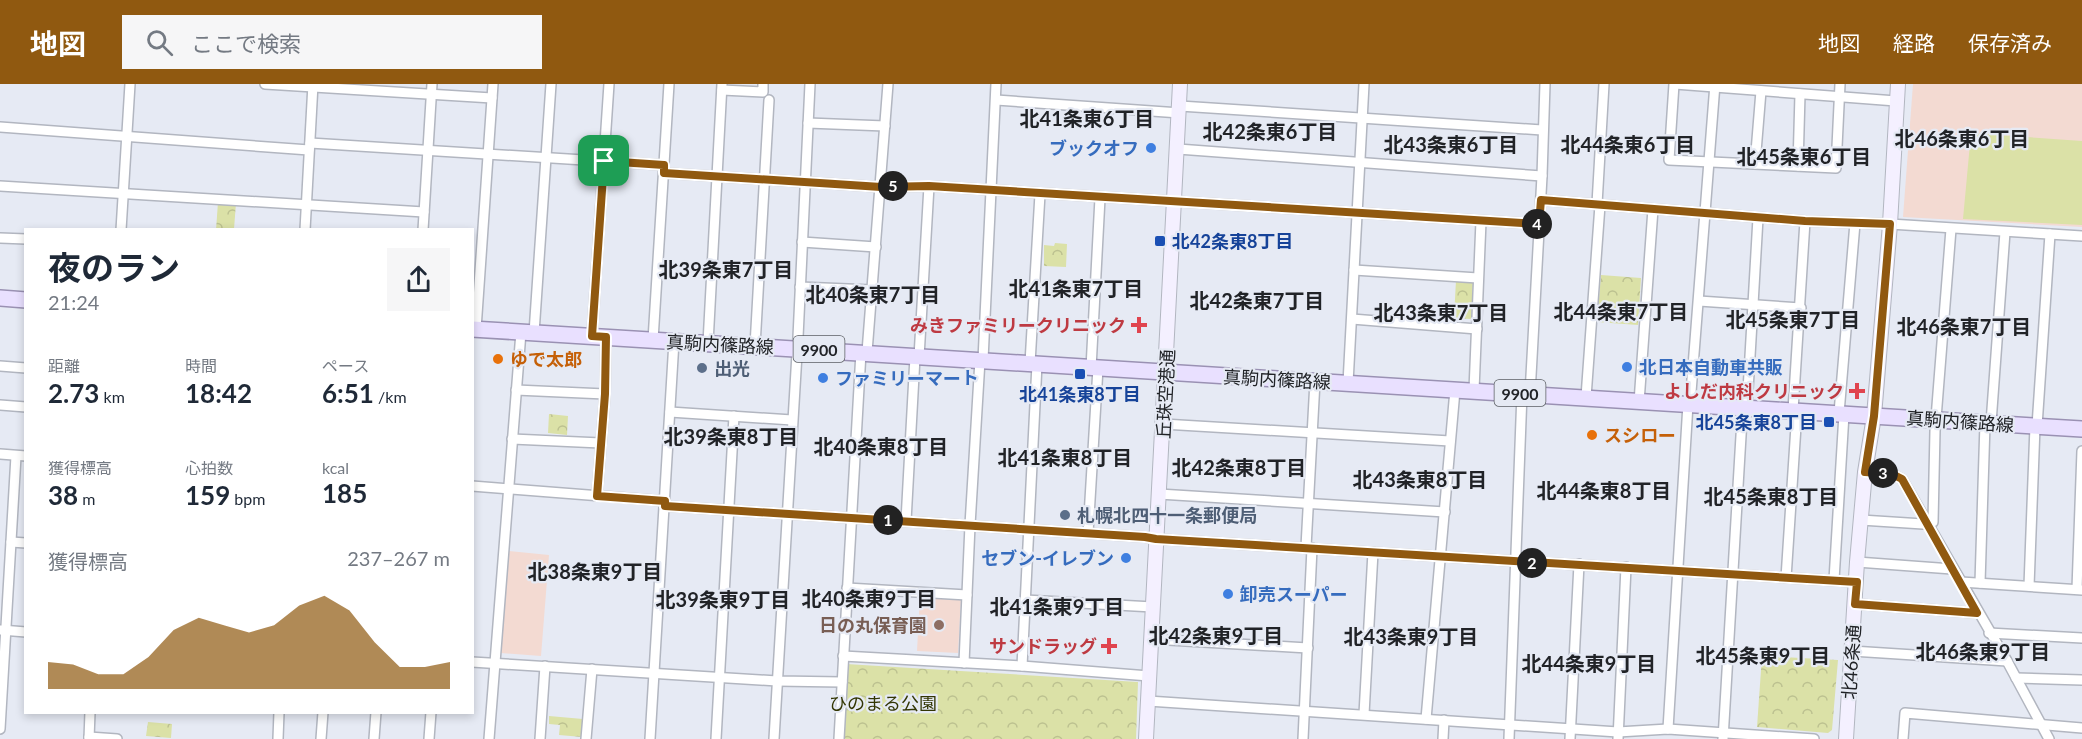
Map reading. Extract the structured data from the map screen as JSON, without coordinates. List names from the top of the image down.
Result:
{
  "streets": {
    "main road": ["真駒内篠路線", "9900"],
    "street": ["丘珠空港通", "北46条通"]
  },
  "crossings": [
    ["真駒内篠路線", "丘珠空港通"],
    ["真駒内篠路線", "北46条通"]
  ],
  "districts": [
    "北41条東6丁目",
    "北42条東6丁目",
    "北46条東6丁目",
    "北43条東6丁目",
    "北44条東6丁目",
    "北45条東6丁目",
    "北39条東7丁目",
    "北41条東7丁目",
    "北40条東7丁目",
    "北42条東7丁目",
    "北44条東7丁目",
    "北43条東7丁目",
    "北45条東7丁目",
    "北46条東7丁目",
    "北39条東8丁目",
    "北40条東8丁目",
    "北41条東8丁目",
    "北42条東8丁目",
    "北43条東8丁目",
    "北44条東8丁目",
    "北45条東8丁目",
    "北38条東9丁目",
    "北40条東9丁目",
    "北39条東9丁目",
    "北41条東9丁目",
    "北42条東9丁目",
    "北43条東9丁目",
    "北46条東9丁目",
    "北45条東9丁目",
    "北44条東9丁目"
  ],
  "parks": ["ひのまる公園"],
  "places": {
    "other": [
      "ブックオフ",
      "ゆで太郎",
      "北日本自動車共販",
      "出光",
      "ファミリーマート",
      "スシロー",
      "札幌北四十一条郵便局",
      "セブン-イレブン",
      "卸売スーパー",
      "日の丸保育園"
    ],
    "transit": ["北42条東8丁目", "北41条東8丁目", "北45条東8丁目"],
    "health": ["みきファミリークリニック", "よしだ内科クリニック", "サンドラッグ"]
  },
  "page": {
    "header": "地図",
    "search": "ここで検索",
    "nav": ["地図", "経路", "保存済み"],
    "pins": [
      "5",
      "4",
      "3",
      "1",
      "2"
    ],
    "heading": ["夜のラン", "21:24"],
    "stats": [
      ["距離", "2.73 km"],
      ["時間", "18:42"],
      ["ペース", "6:51 /km"],
      ["獲得標高", "38 m"],
      ["心拍数", "159 bpm"],
      ["kcal", "185"]
    ],
    "chart": ["獲得標高", "237–267 m"]
  }
}
